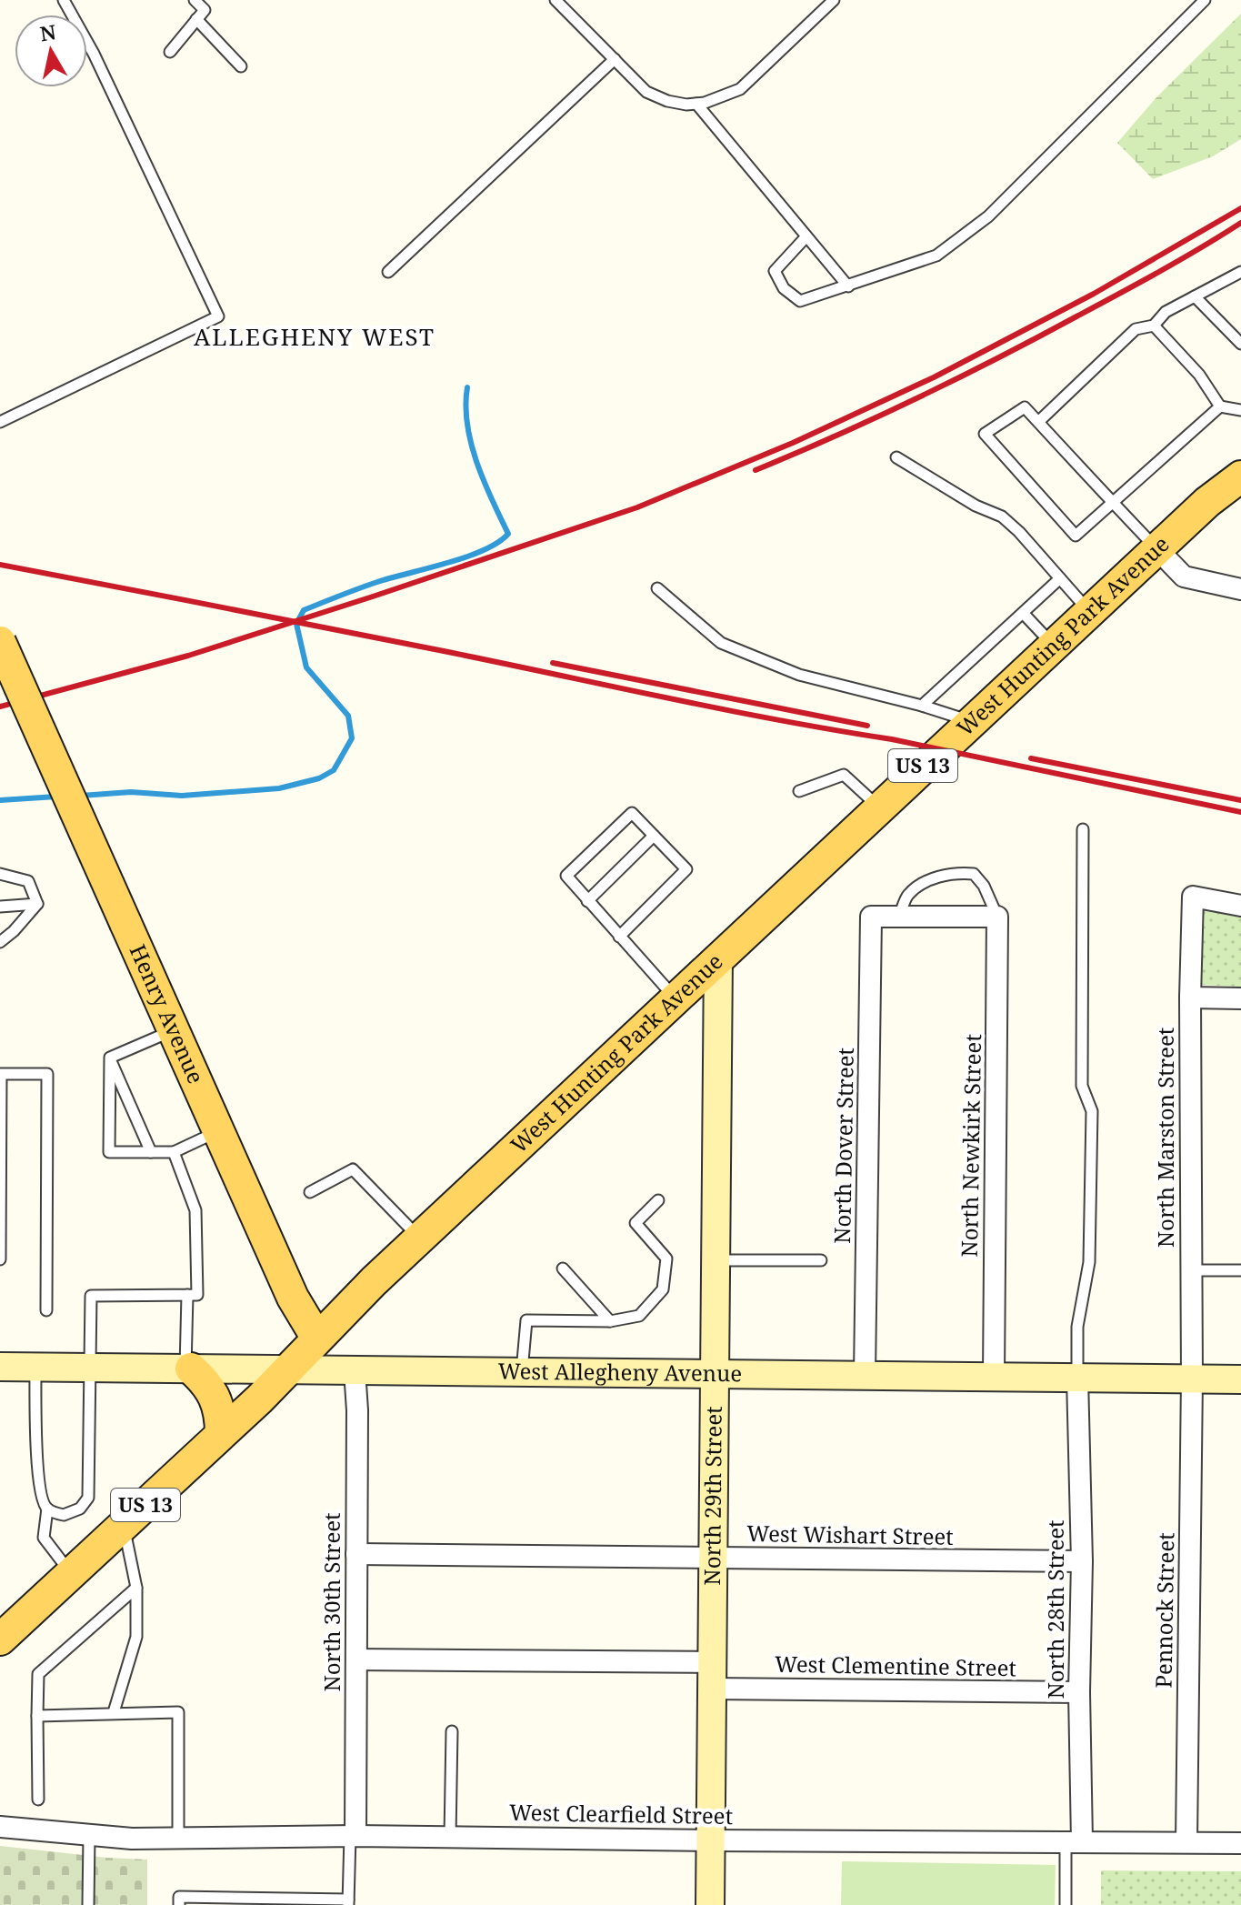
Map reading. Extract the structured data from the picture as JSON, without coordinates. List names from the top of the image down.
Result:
{
  "streets": {
    "main road": [
      "West Hunting Park Avenue",
      "US 13",
      "Henry Avenue",
      "West Allegheny Avenue",
      "North 29th Street"
    ],
    "street": [
      "North Marston Street",
      "North Dover Street",
      "North Newkirk Street",
      "West Wishart Street",
      "North 30th Street",
      "North 28th Street",
      "Pennock Street",
      "West Clementine Street",
      "West Clearfield Street"
    ]
  },
  "crossings": [
    ["West Hunting Park Avenue", "Henry Avenue"],
    ["West Hunting Park Avenue", "West Allegheny Avenue"],
    ["West Hunting Park Avenue", "North 29th Street"],
    ["Henry Avenue", "West Allegheny Avenue"],
    ["Henry Avenue", "North 30th Street"],
    ["North Marston Street", "West Allegheny Avenue"],
    ["North Marston Street", "Pennock Street"],
    ["North Dover Street", "West Allegheny Avenue"],
    ["North Newkirk Street", "West Allegheny Avenue"],
    ["West Allegheny Avenue", "North 29th Street"],
    ["West Allegheny Avenue", "North 30th Street"],
    ["West Allegheny Avenue", "North 28th Street"],
    ["West Allegheny Avenue", "Pennock Street"],
    ["North 29th Street", "West Wishart Street"],
    ["North 29th Street", "West Clementine Street"],
    ["North 29th Street", "West Clearfield Street"],
    ["West Wishart Street", "North 30th Street"],
    ["West Wishart Street", "North 28th Street"],
    ["North 30th Street", "West Clementine Street"],
    ["North 30th Street", "West Clearfield Street"],
    ["North 28th Street", "West Clementine Street"],
    ["North 28th Street", "West Clearfield Street"],
    ["Pennock Street", "West Clearfield Street"]
  ],
  "districts": ["ALLEGHENY WEST"],
  "north": "top"
}
